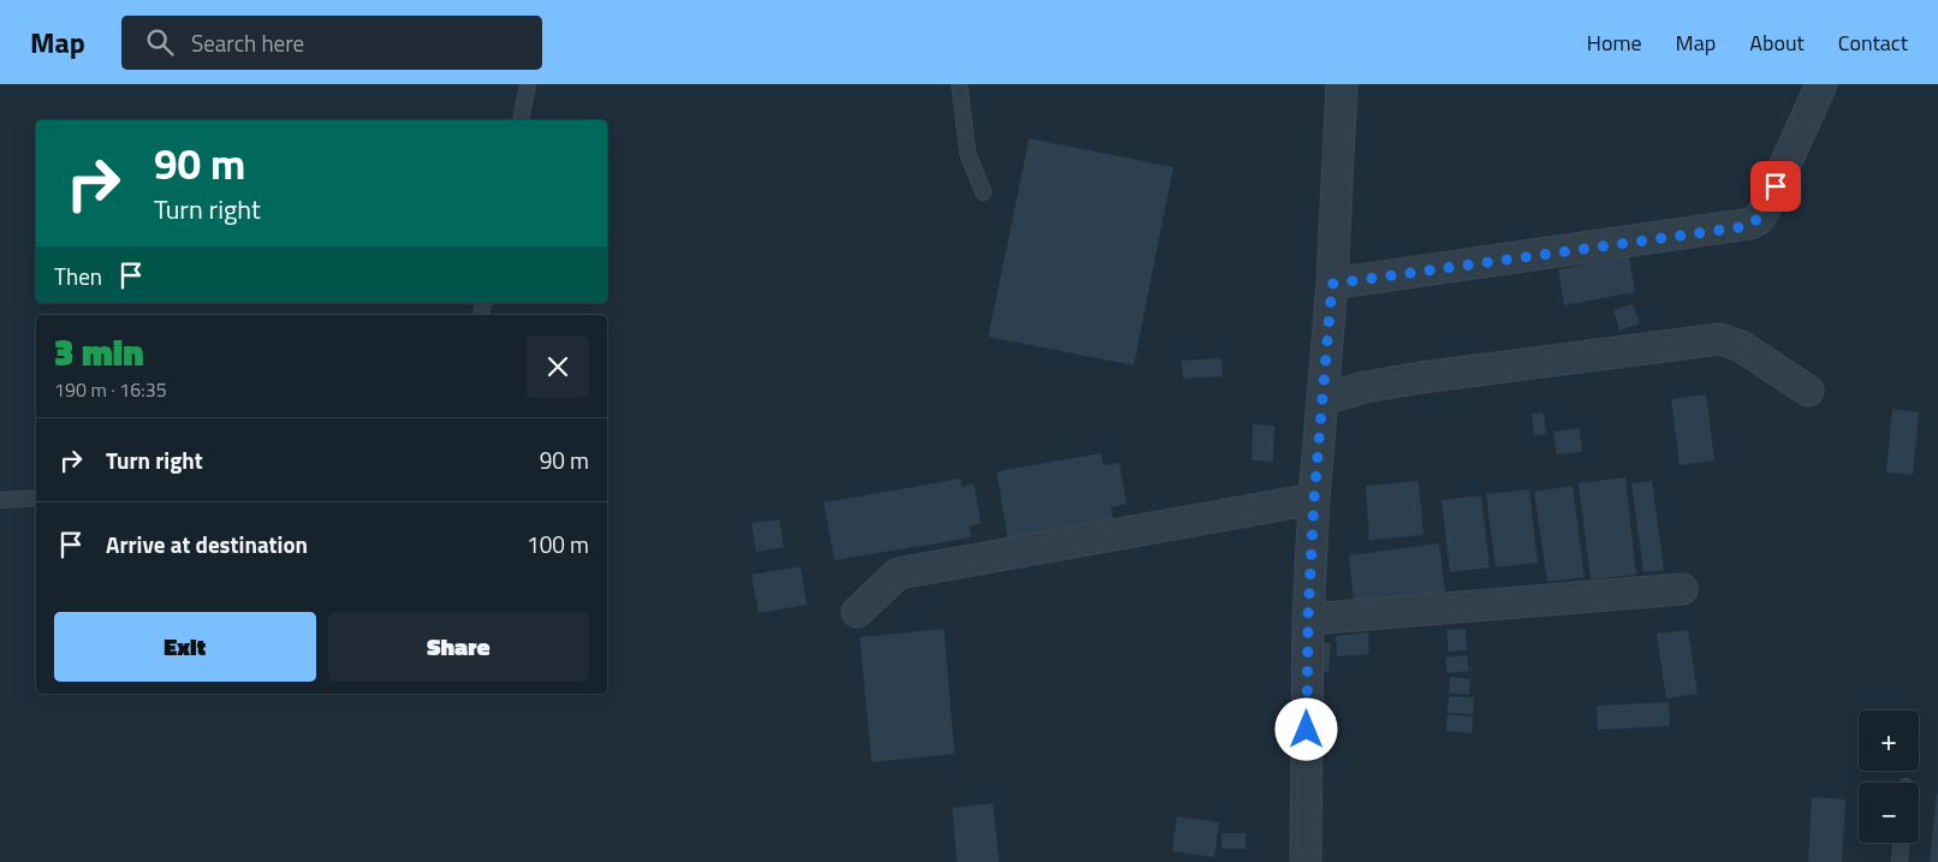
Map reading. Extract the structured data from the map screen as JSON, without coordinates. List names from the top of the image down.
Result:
{
  "page": {
    "header": "Map",
    "search": "Search here",
    "nav": [
      "Home",
      "Map",
      "About",
      "Contact"
    ],
    "turn": ["90 m", "Turn right"],
    "then": "Then",
    "heading": ["3 min", "190 m · 16:35"],
    "list": [
      {
        "name": "Turn right",
        "value": "90 m"
      },
      {
        "name": "Arrive at destination",
        "value": "100 m"
      }
    ],
    "buttons": ["Exit", "Share"],
    "map_buttons": ["+", "−"]
  }
}
